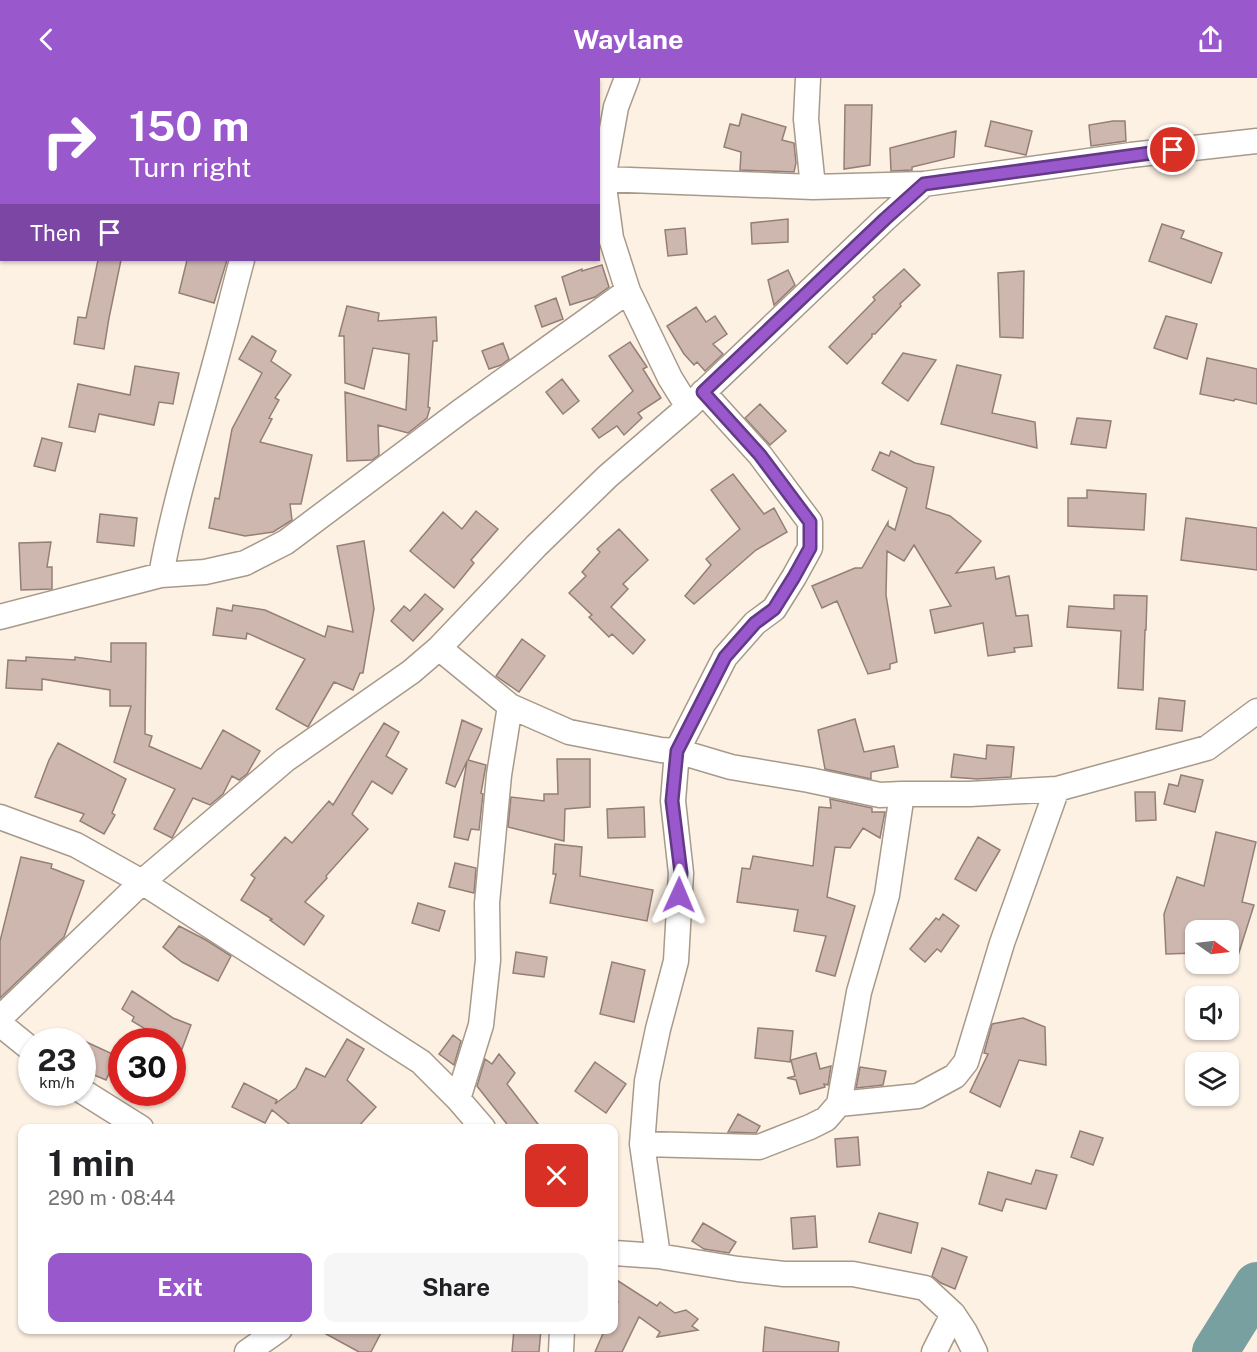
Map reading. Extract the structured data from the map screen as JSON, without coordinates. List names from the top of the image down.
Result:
{
  "north": "right",
  "page": {
    "header": "Waylane",
    "turn": ["150 m", "Turn right"],
    "then": "Then",
    "speed": "23 km/h",
    "limit": "30",
    "heading": ["1 min", "290 m · 08:44"],
    "buttons": ["Exit", "Share"]
  }
}
